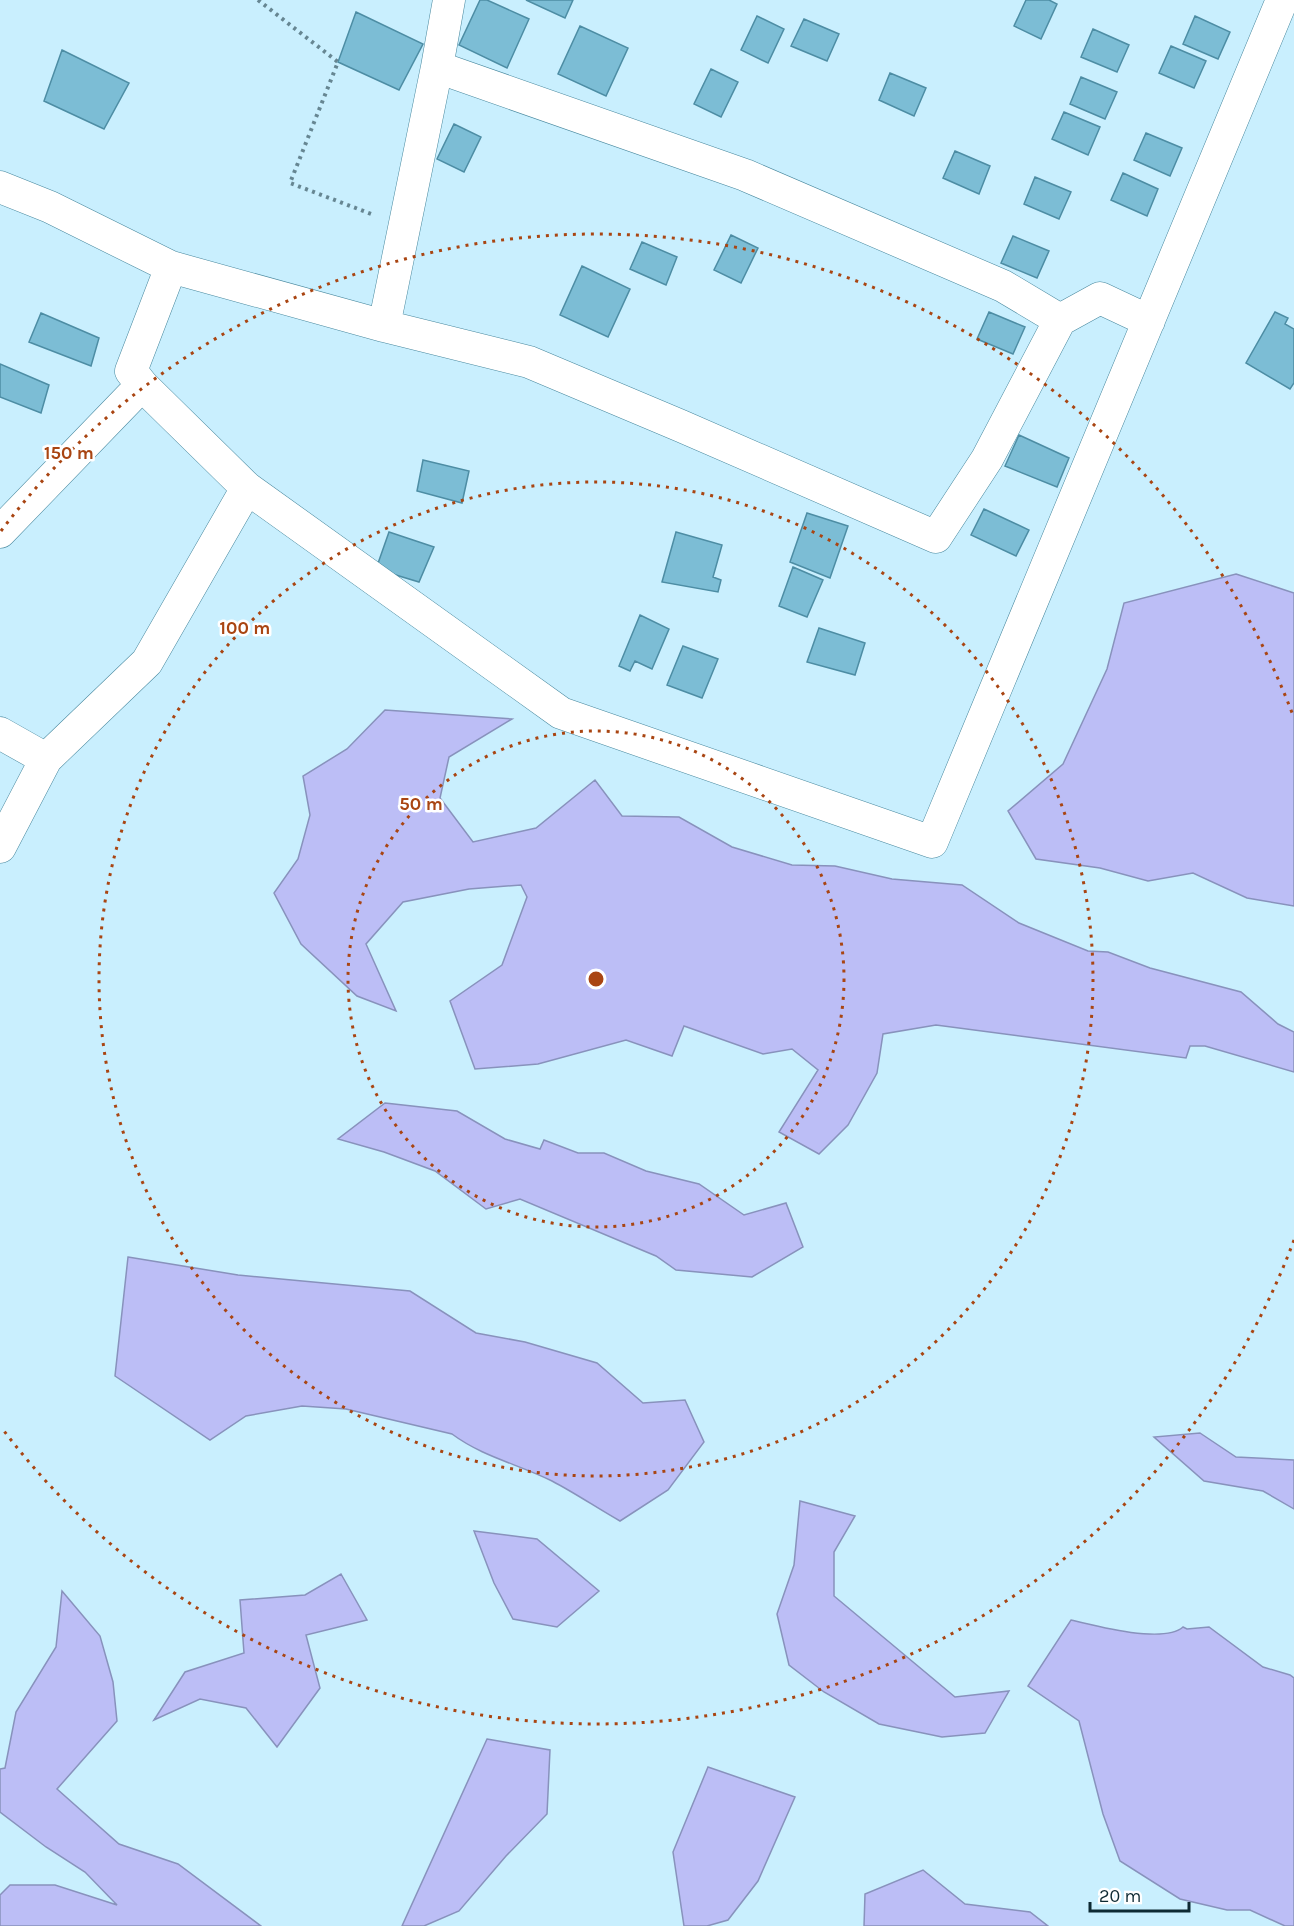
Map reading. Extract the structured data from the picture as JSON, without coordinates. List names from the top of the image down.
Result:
{
  "scale_bar": "20 m",
  "rings": ["150 m", "100 m", "50 m"]
}
